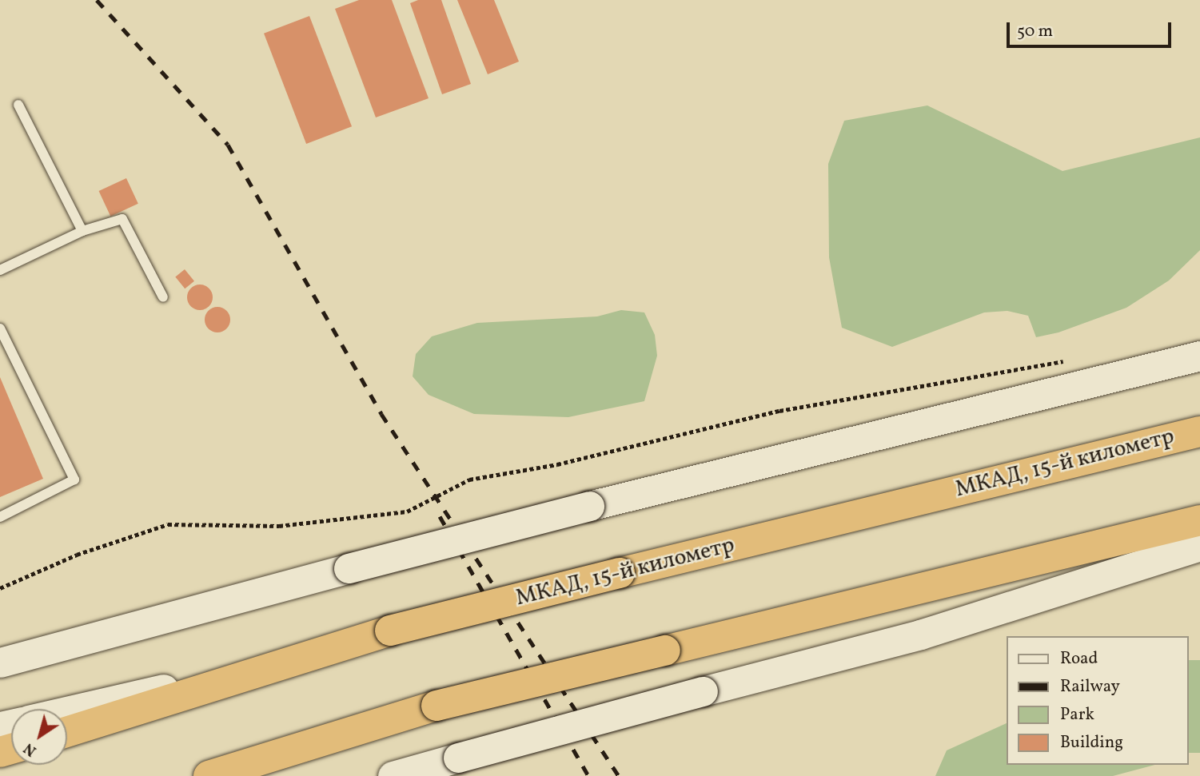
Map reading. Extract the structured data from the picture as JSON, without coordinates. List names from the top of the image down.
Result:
{
  "streets": {
    "highway": ["МКАД, 15-й километр"]
  },
  "legend": [
    "Road",
    "Railway",
    "Park",
    "Building"
  ],
  "scale_bar": "50 m",
  "north": "bottom left"
}
